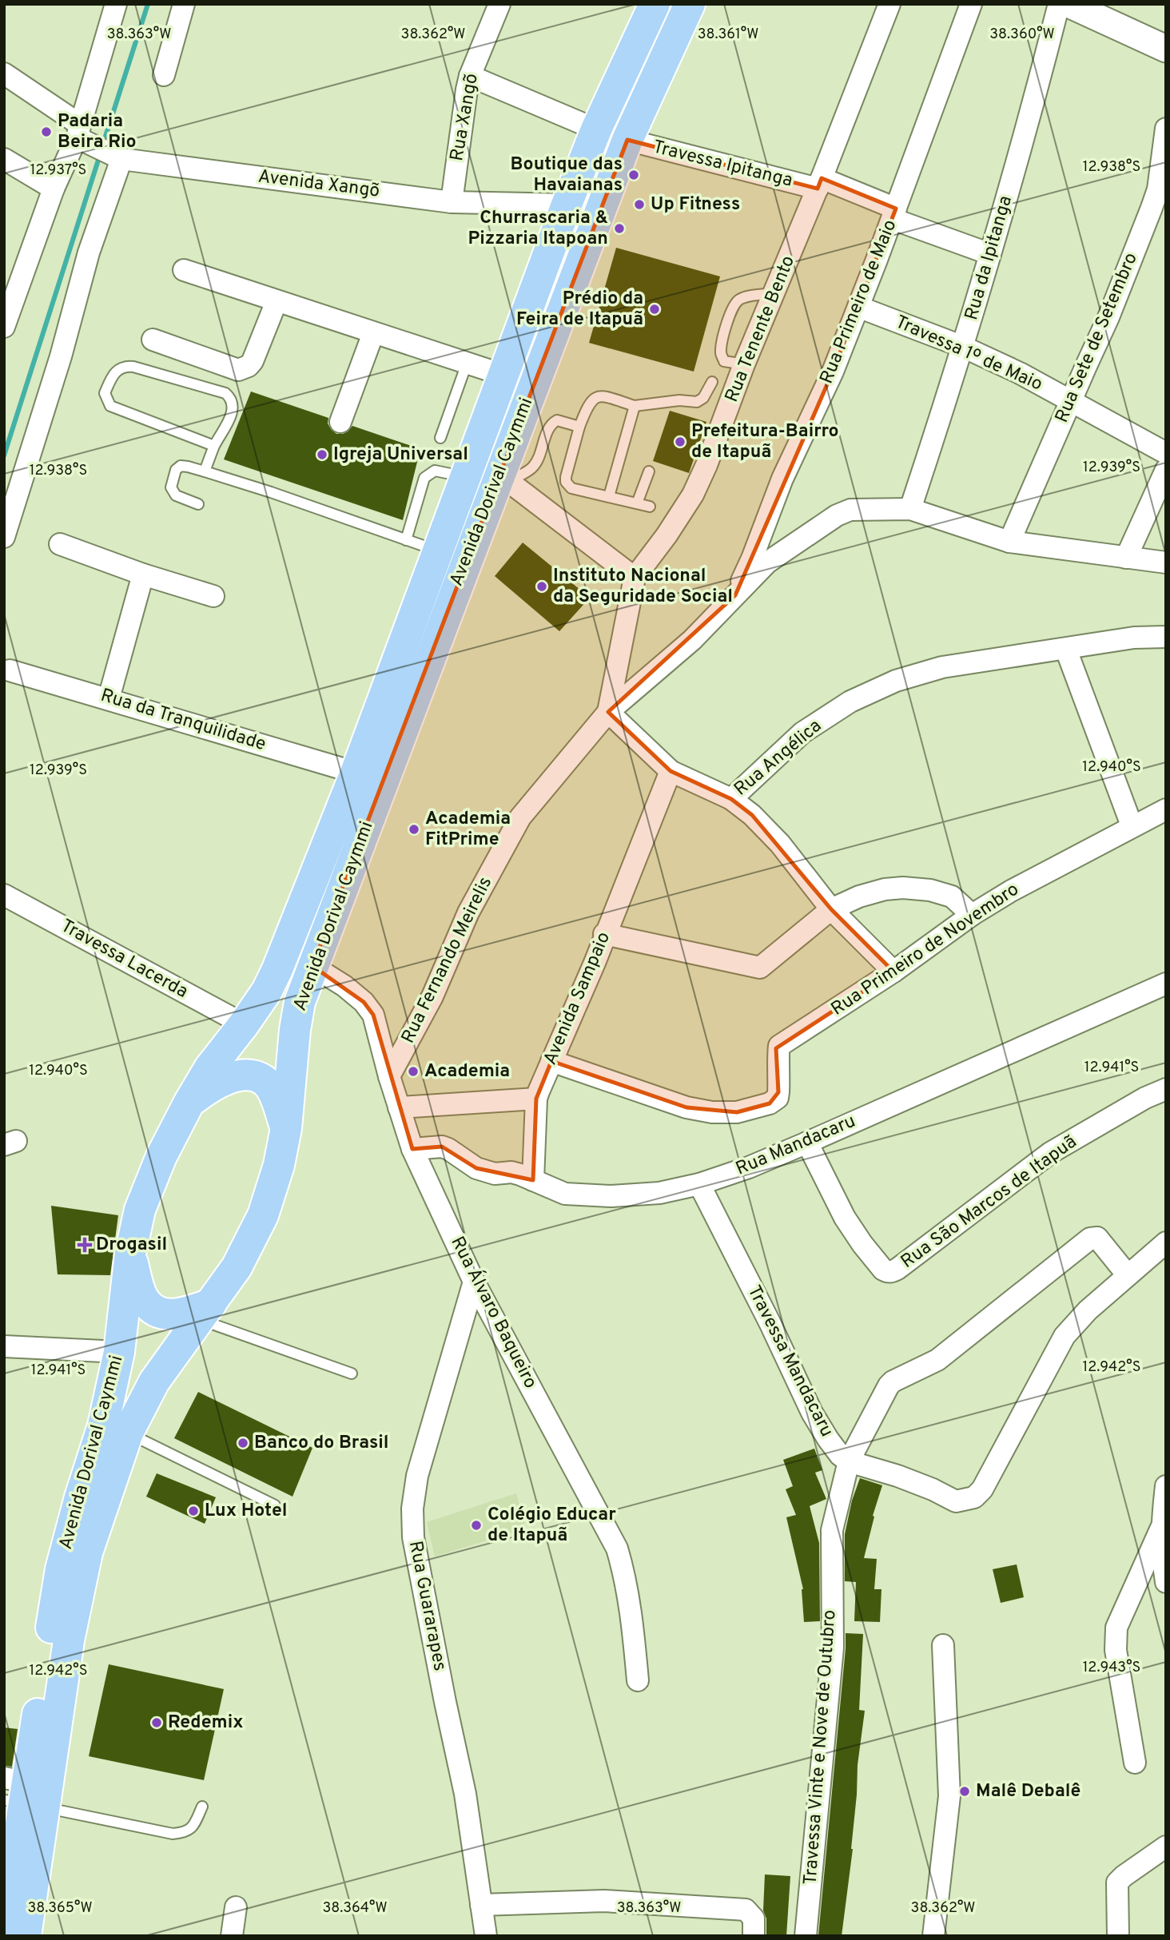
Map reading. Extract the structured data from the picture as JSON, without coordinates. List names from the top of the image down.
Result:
{
  "streets": {
    "main road": ["Avenida Dorival Caymmi"],
    "street": [
      "Rua Xangõ",
      "Travessa Ipitanga",
      "Avenida Xangõ",
      "Rua da Ipitanga",
      "Rua Primeiro de Maio",
      "Rua Tenente Bento",
      "Rua Sete de Setembro",
      "Travessa 1º de Maio",
      "Rua da Tranquilidade",
      "Rua Angélica",
      "Rua Primeiro de Novembro",
      "Travessa Lacerda",
      "Rua Fernando Meirelis",
      "Avenida Sampaio",
      "Rua Mandacaru",
      "Rua São Marcos de Itapuã",
      "Rua Álvaro Baqueiro",
      "Travessa Mandacaru",
      "Rua Guararapes",
      "Travessa Vinte e Nove de Outubro"
    ]
  },
  "crossings": [
    ["Rua Xangõ", "Avenida Xangõ"],
    ["Travessa Ipitanga", "Rua da Ipitanga"],
    ["Travessa Ipitanga", "Rua Primeiro de Maio"],
    ["Travessa Ipitanga", "Rua Tenente Bento"],
    ["Travessa Ipitanga", "Avenida Dorival Caymmi"],
    ["Avenida Xangõ", "Avenida Dorival Caymmi"],
    ["Rua da Ipitanga", "Travessa 1º de Maio"],
    ["Rua da Ipitanga", "Rua Fernando Meirelis"],
    ["Rua Primeiro de Maio", "Travessa 1º de Maio"],
    ["Rua Primeiro de Maio", "Rua Fernando Meirelis"],
    ["Rua Tenente Bento", "Rua Angélica"],
    ["Rua Tenente Bento", "Rua Fernando Meirelis"],
    ["Rua Sete de Setembro", "Travessa 1º de Maio"],
    ["Rua Sete de Setembro", "Rua Fernando Meirelis"],
    ["Avenida Dorival Caymmi", "Rua da Tranquilidade"],
    ["Avenida Dorival Caymmi", "Travessa Lacerda"],
    ["Avenida Dorival Caymmi", "Rua Álvaro Baqueiro"],
    ["Rua Angélica", "Rua Fernando Meirelis"],
    ["Rua Angélica", "Avenida Sampaio"],
    ["Rua Primeiro de Novembro", "Avenida Sampaio"],
    ["Rua Fernando Meirelis", "Rua Álvaro Baqueiro"],
    ["Avenida Sampaio", "Rua Mandacaru"],
    ["Rua Mandacaru", "Rua São Marcos de Itapuã"],
    ["Rua Mandacaru", "Rua Álvaro Baqueiro"],
    ["Rua Mandacaru", "Travessa Mandacaru"],
    ["Rua Álvaro Baqueiro", "Rua Guararapes"],
    ["Travessa Mandacaru", "Travessa Vinte e Nove de Outubro"]
  ],
  "places": {
    "other": [
      "Padaria Beira Rio",
      "Boutique das Havaianas",
      "Up Fitness",
      "Churrascaria & Pizzaria Itapoan",
      "Prédio da Feira de Itapuã",
      "Prefeitura-Bairro de Itapuã",
      "Igreja Universal",
      "Instituto Nacional da Seguridade Social",
      "Academia FitPrime",
      "Academia",
      "Banco do Brasil",
      "Lux Hotel",
      "Colégio Educar de Itapuã",
      "Redemix",
      "Malê Debalê"
    ],
    "health": ["Drogasil"]
  },
  "coordinates": [
    "38.363°W",
    "38.362°W",
    "38.361°W",
    "38.360°W",
    "12.938°S",
    "12.937°S",
    "12.939°S",
    "12.940°S",
    "12.941°S",
    "12.942°S",
    "12.943°S",
    "38.365°W",
    "38.364°W"
  ]
}
